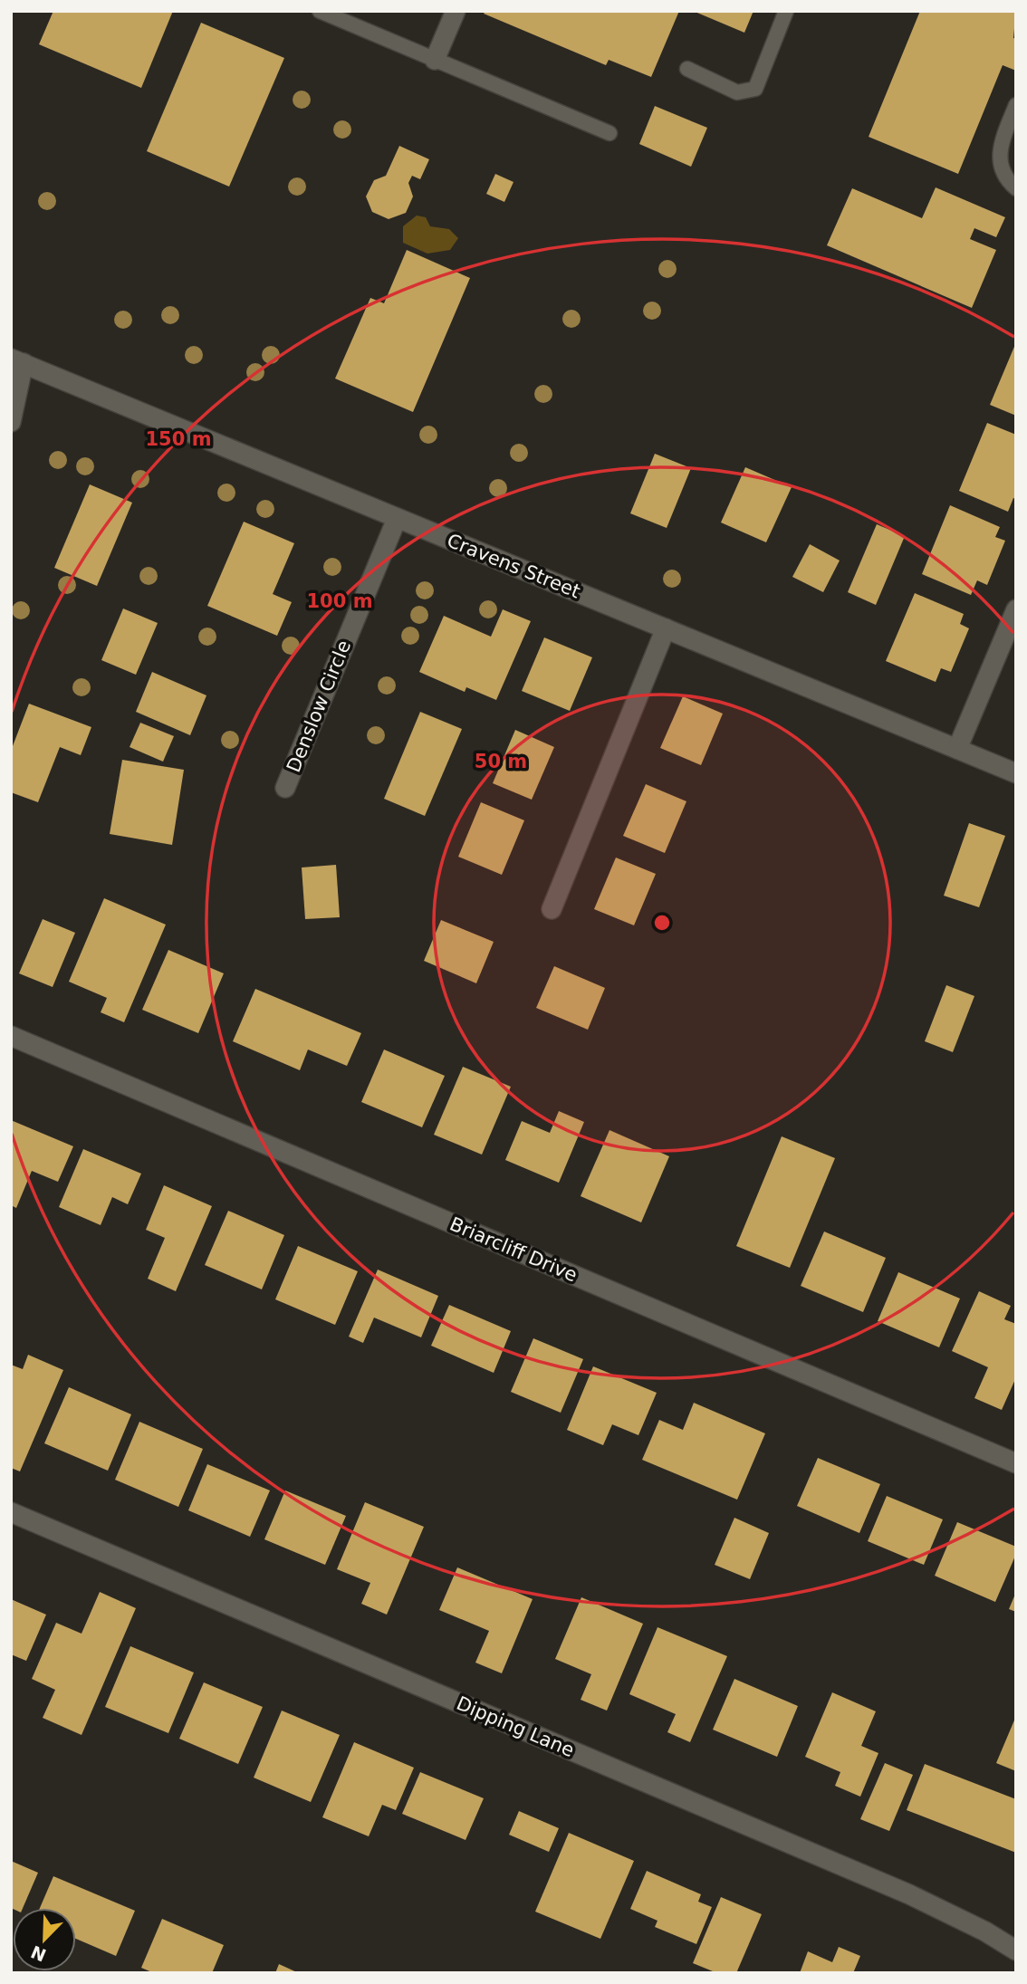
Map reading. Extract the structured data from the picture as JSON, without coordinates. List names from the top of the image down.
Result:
{
  "streets": {
    "street": [
      "Cravens Street",
      "Denslow Circle",
      "Briarcliff Drive",
      "Dipping Lane"
    ]
  },
  "crossings": [
    ["Cravens Street", "Denslow Circle"]
  ],
  "north": "bottom left",
  "rings": ["150 m", "100 m", "50 m"]
}
